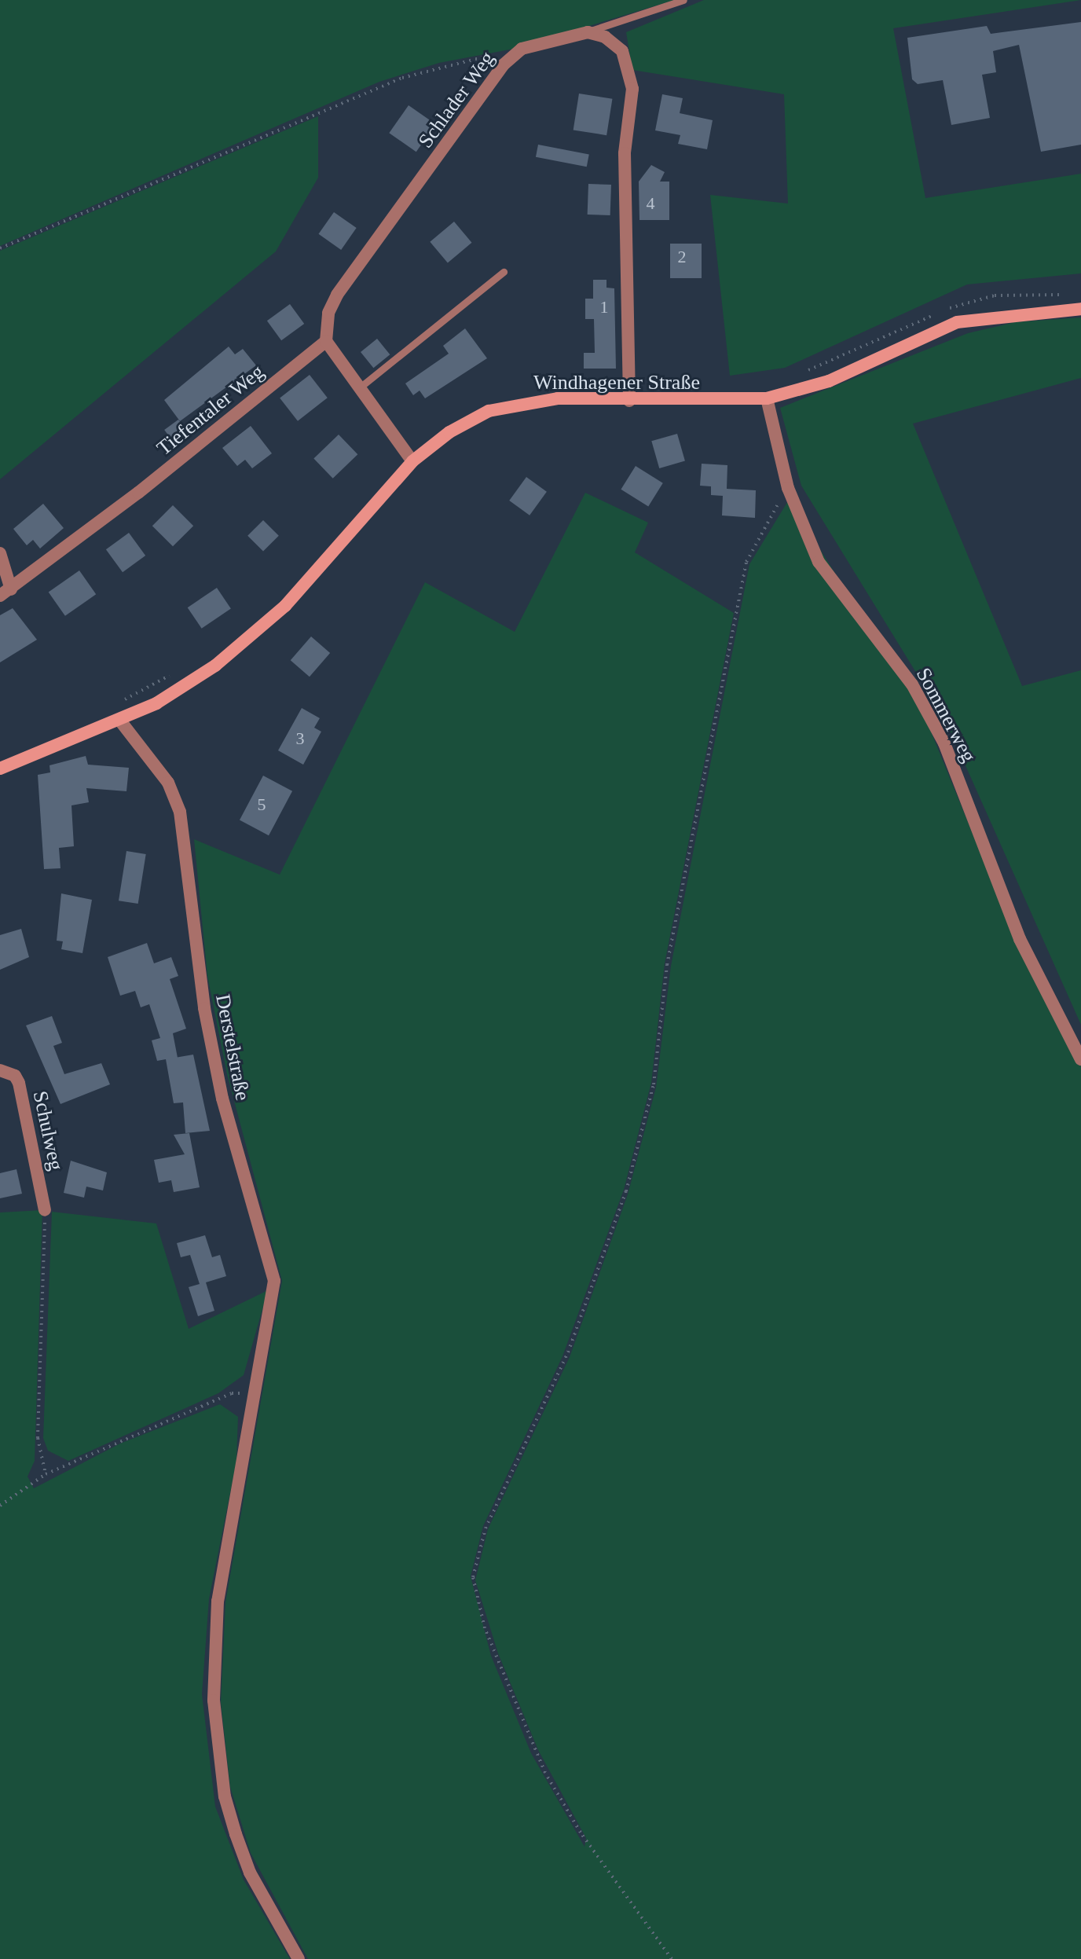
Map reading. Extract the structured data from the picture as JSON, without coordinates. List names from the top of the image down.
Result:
{
  "streets": {
    "main road": ["Windhagener Straße"],
    "street": [
      "Schlader Weg",
      "Tiefentaler Weg",
      "Sommerweg",
      "Derstelstraße",
      "Schulweg"
    ]
  },
  "crossings": [
    ["Schlader Weg", "Tiefentaler Weg"],
    ["Windhagener Straße", "Sommerweg"],
    ["Windhagener Straße", "Derstelstraße"]
  ],
  "house_numbers": [
    "4",
    "2",
    "1",
    "3",
    "5"
  ]
}
